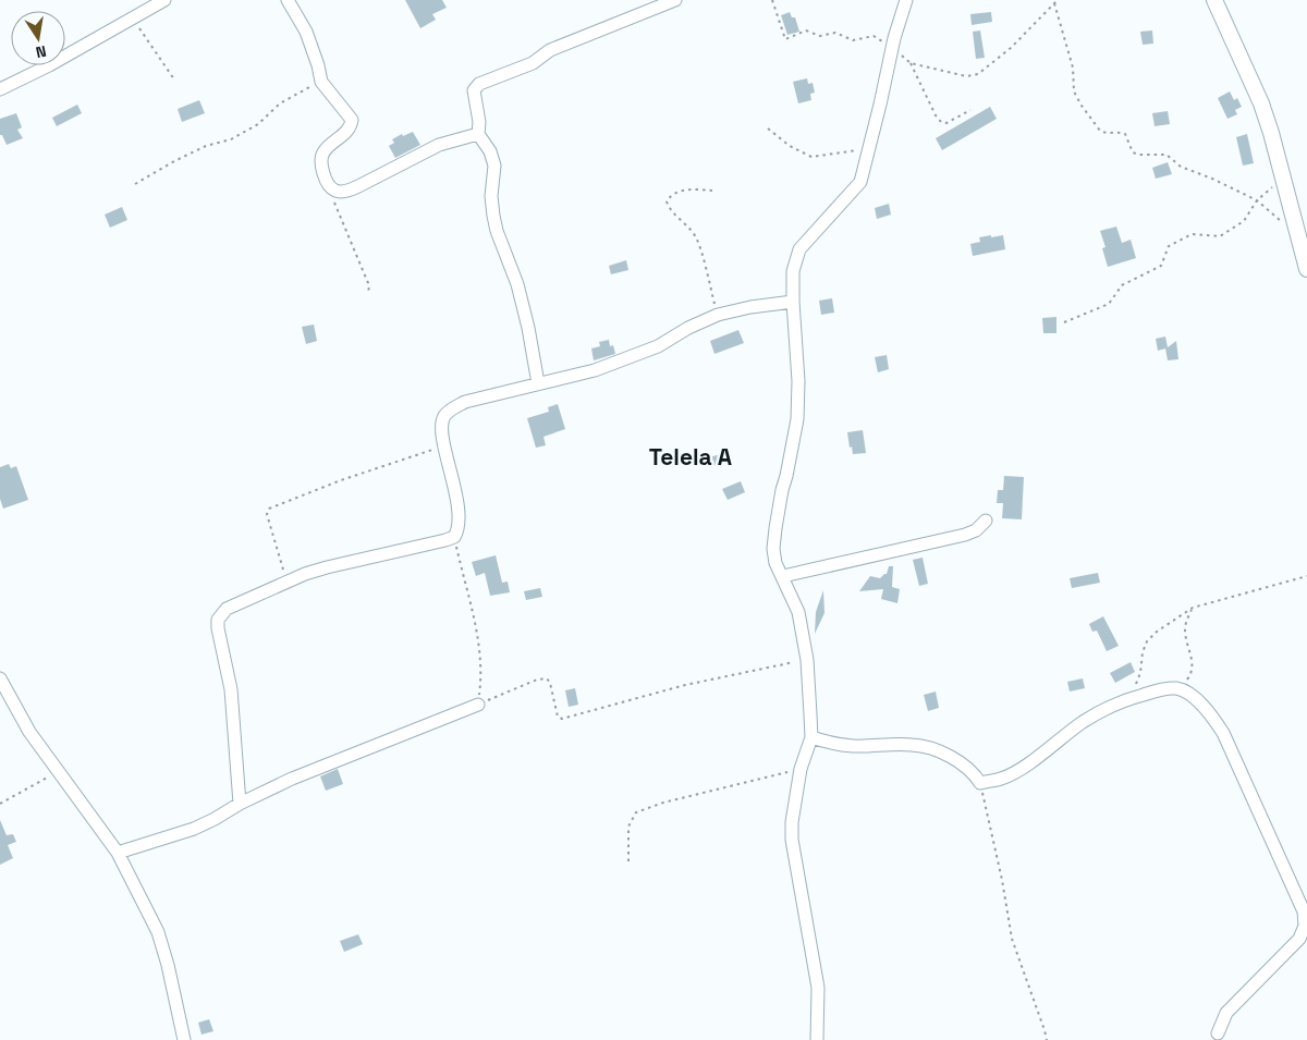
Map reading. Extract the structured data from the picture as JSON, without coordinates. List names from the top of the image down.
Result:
{
  "districts": ["Telela A"],
  "north": "bottom"
}
